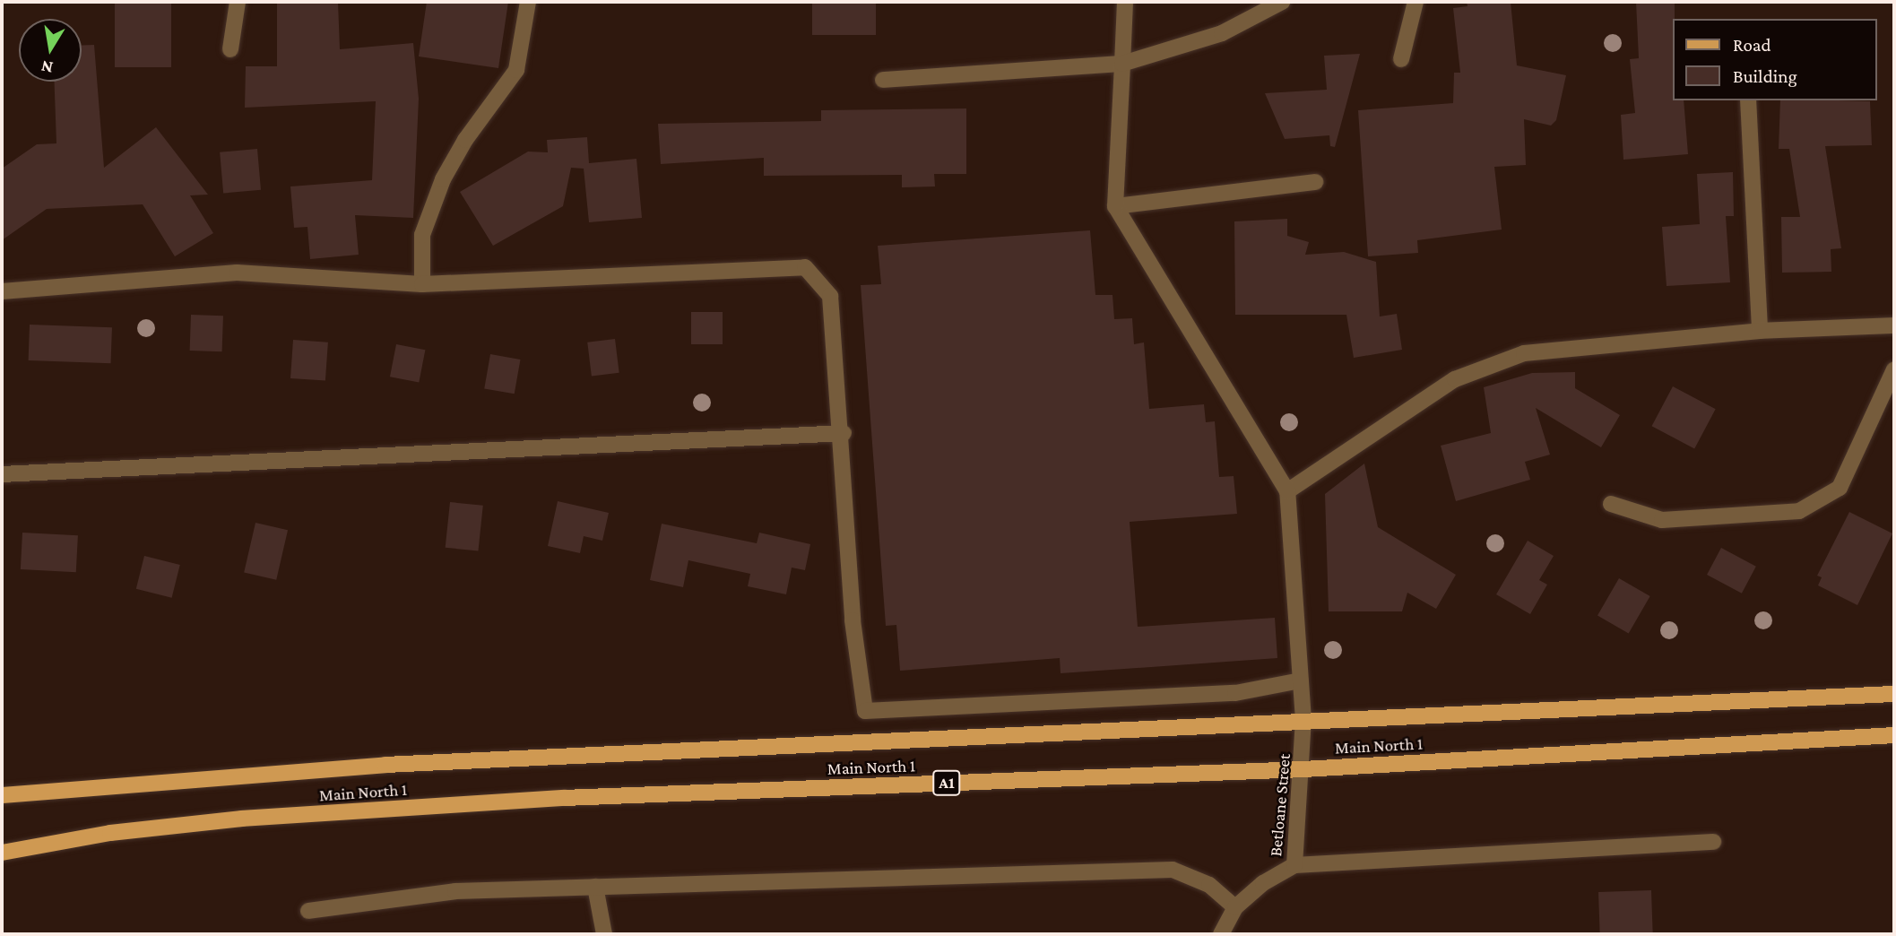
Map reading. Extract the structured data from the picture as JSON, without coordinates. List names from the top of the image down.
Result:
{
  "streets": {
    "main road": ["Main North 1", "A1"],
    "street": ["Betloane Street"]
  },
  "crossings": [
    ["Main North 1", "Betloane Street"]
  ],
  "legend": ["Road", "Building"],
  "north": "bottom"
}
